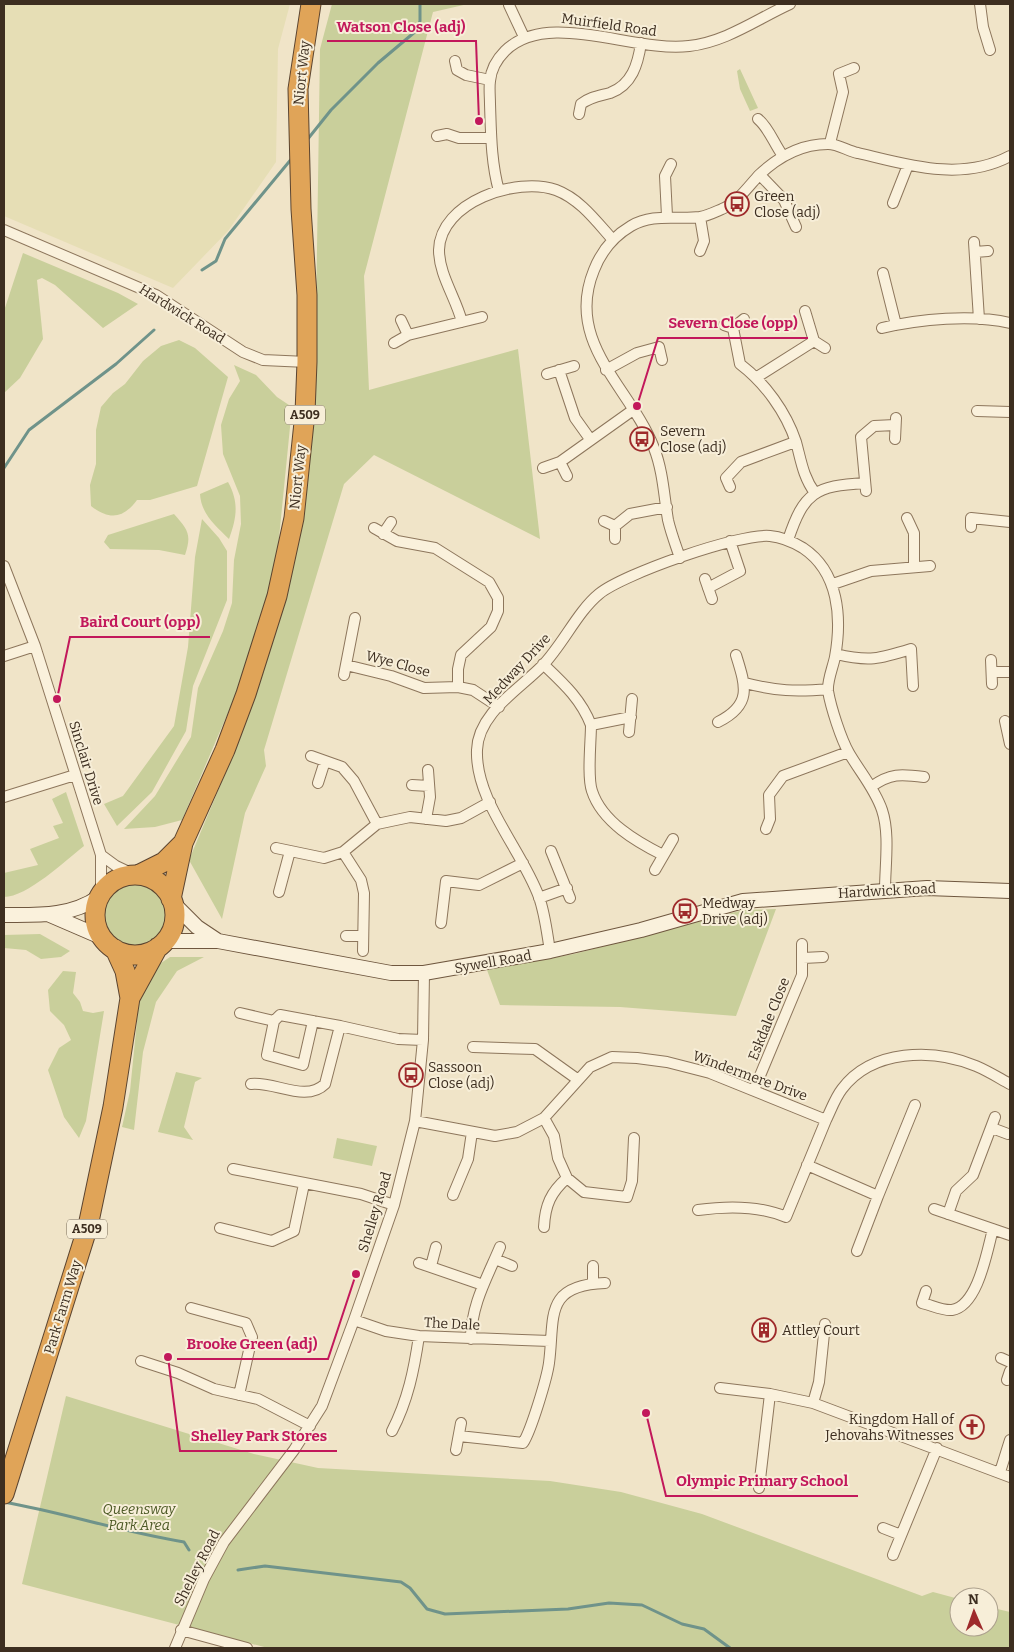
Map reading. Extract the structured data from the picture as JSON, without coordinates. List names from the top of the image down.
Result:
{
  "streets": {
    "highway": ["Niort Way", "A509", "Park Farm Way"],
    "street": [
      "Muirfield Road",
      "Hardwick Road",
      "Wye Close",
      "Medway Drive",
      "Sinclair Drive",
      "Sywell Road",
      "Eskdale Close",
      "Windermere Drive",
      "Shelley Road",
      "The Dale"
    ]
  },
  "crossings": [
    ["Niort Way", "Hardwick Road"],
    ["Niort Way", "Sinclair Drive"],
    ["Niort Way", "Sywell Road"],
    ["Niort Way", "Park Farm Way"],
    ["Hardwick Road", "Sywell Road"],
    ["Wye Close", "Medway Drive"],
    ["Medway Drive", "Sywell Road"],
    ["Sinclair Drive", "Sywell Road"],
    ["Sinclair Drive", "Park Farm Way"],
    ["Sywell Road", "Shelley Road"],
    ["Sywell Road", "Park Farm Way"],
    ["Eskdale Close", "Windermere Drive"],
    ["Windermere Drive", "Shelley Road"],
    ["Shelley Road", "The Dale"]
  ],
  "parks": ["Queensway Park Area"],
  "places": {
    "other": [
      "Watson Close (adj)",
      "Severn Close (opp)",
      "Baird Court (opp)",
      "Brooke Green (adj)",
      "Shelley Park Stores",
      "Olympic Primary School"
    ],
    "bus stop": [
      "Green Close (adj)",
      "Severn Close (adj)",
      "Medway Drive (adj)",
      "Sassoon Close (adj)"
    ],
    "building": ["Attley Court"],
    "church": ["Kingdom Hall of Jehovahs Witnesses"]
  },
  "north": "top"
}
